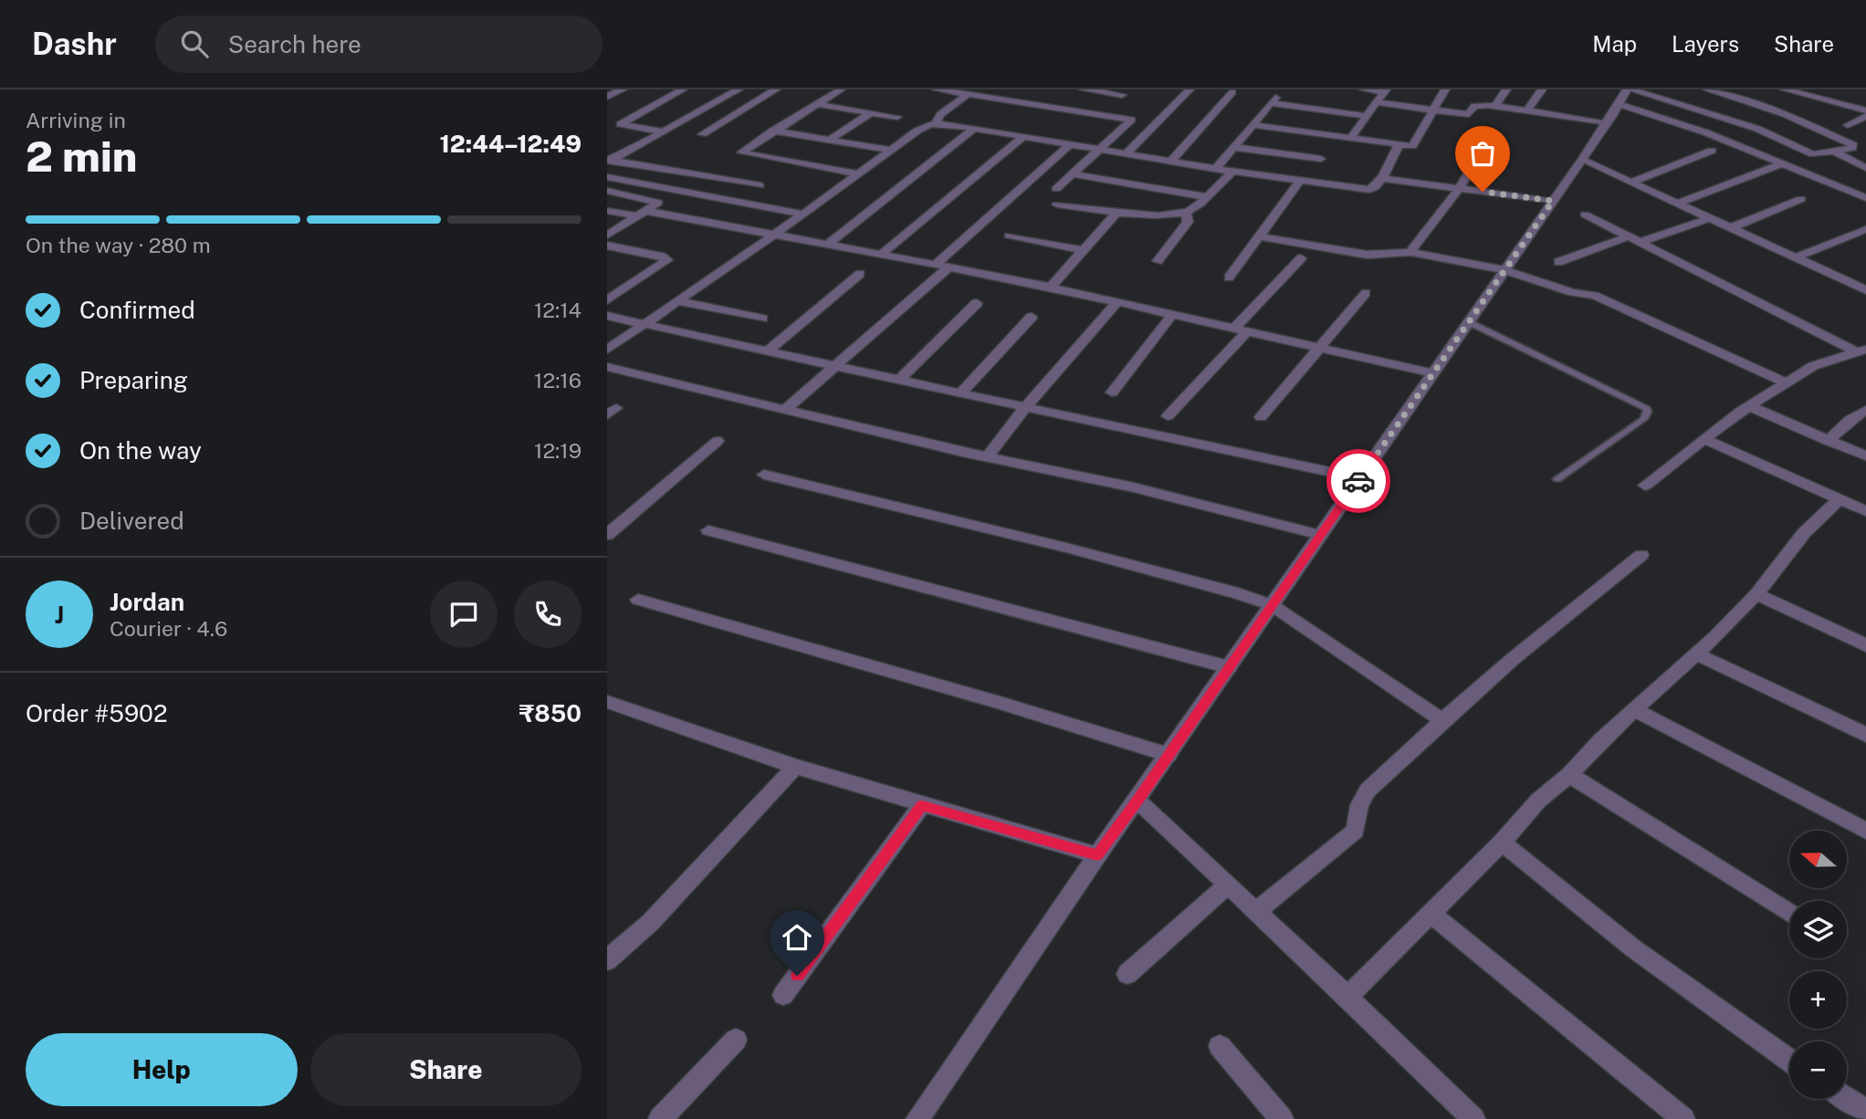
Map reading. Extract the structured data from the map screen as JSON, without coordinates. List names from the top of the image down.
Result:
{
  "north": "left",
  "page": {
    "header": "Dashr",
    "search": "Search here",
    "nav": ["Map", "Layers", "Share"],
    "heading": ["2 min", "Arriving in", "12:44–12:49"],
    "panel": [
      "Jordan",
      "Courier · 4.6",
      "Order #5902",
      "₹850"
    ],
    "bar": "On the way · 280 m",
    "list": [
      ["Confirmed", "12:14"],
      ["Preparing", "12:16"],
      ["On the way", "12:19"],
      "Delivered"
    ],
    "round": "J",
    "map_buttons": ["+", "−"],
    "buttons": ["Help", "Share"]
  }
}
